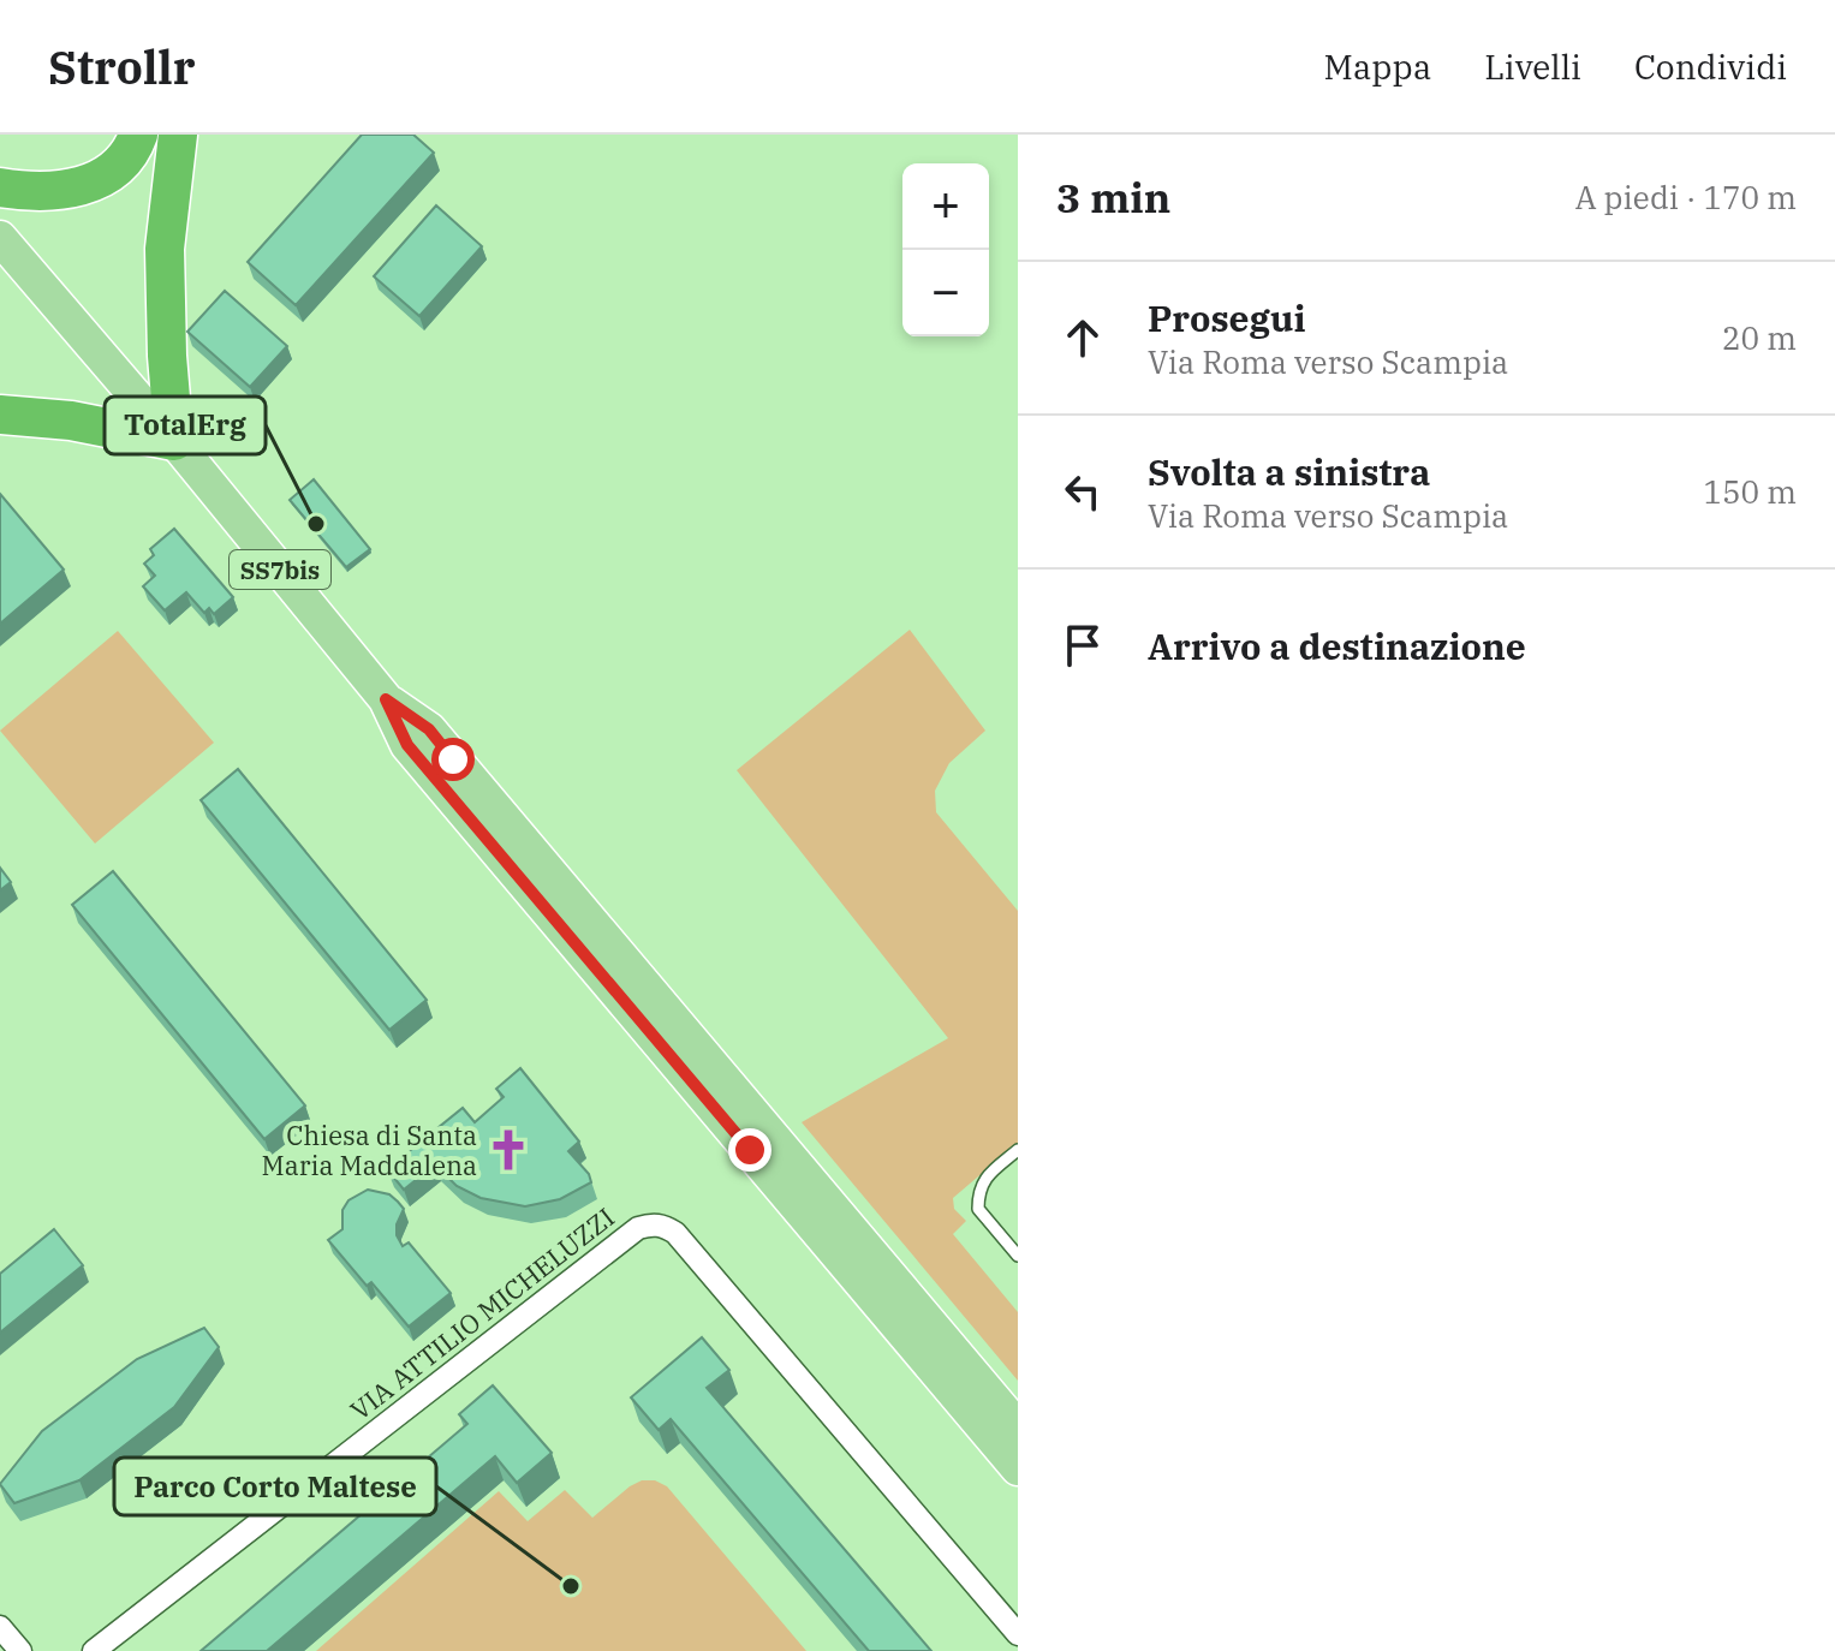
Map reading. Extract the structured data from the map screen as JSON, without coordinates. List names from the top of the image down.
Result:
{
  "streets": {
    "main road": ["SS7bis"],
    "street": ["VIA ATTILIO MICHELUZZI"]
  },
  "places": {
    "other": ["TotalErg", "Parco Corto Maltese"],
    "church": ["Chiesa di Santa Maria Maddalena"]
  },
  "page": {
    "header": "Strollr",
    "nav": ["Mappa", "Livelli", "Condividi"],
    "heading": ["3 min", "A piedi · 170 m"],
    "map_buttons": ["+", "−"],
    "list": [
      ["Prosegui", "Via Roma verso Scampia", "20 m"],
      ["Svolta a sinistra", "Via Roma verso Scampia", "150 m"],
      "Arrivo a destinazione"
    ]
  }
}
